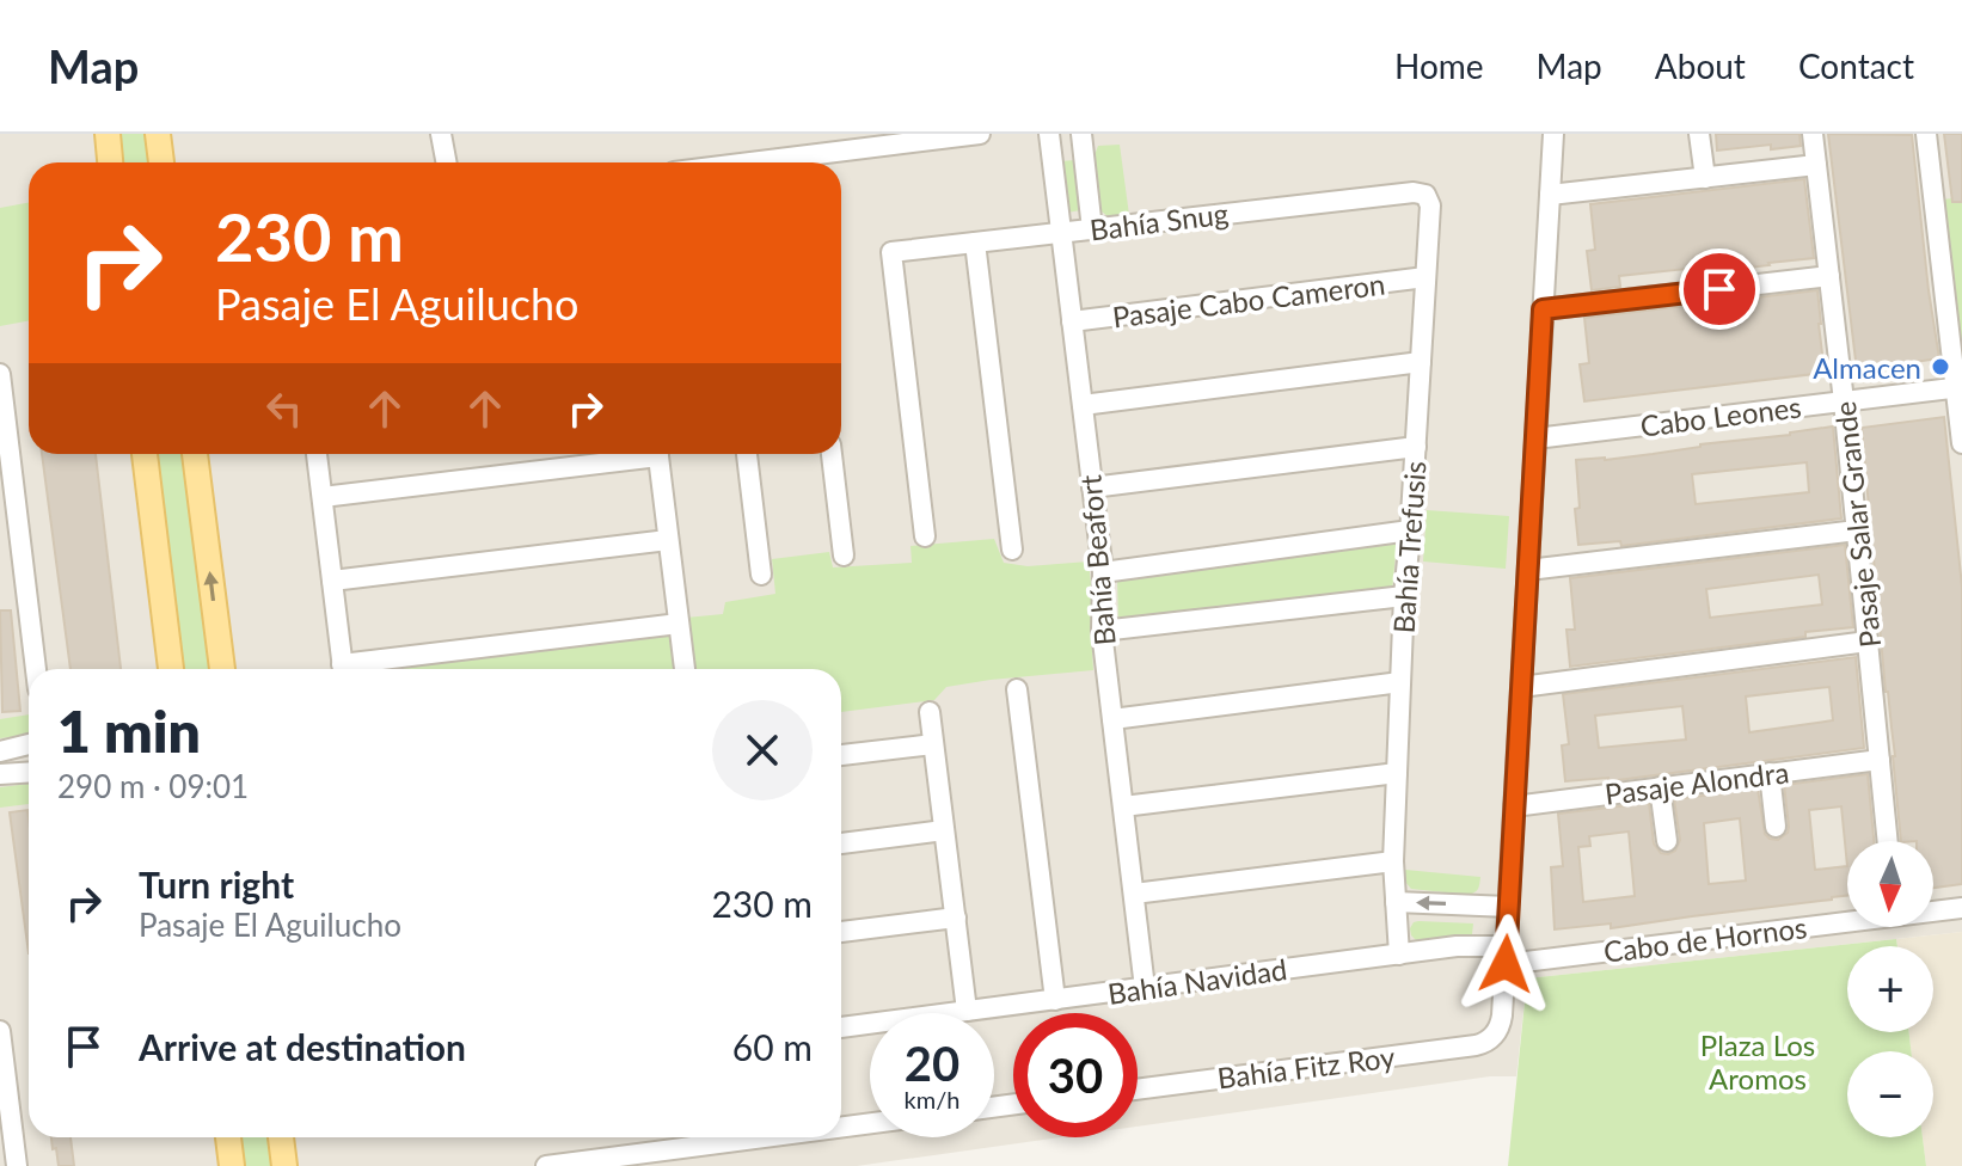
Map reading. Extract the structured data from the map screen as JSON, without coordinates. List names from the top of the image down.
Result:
{
  "streets": {
    "street": [
      "Bahía Snug",
      "Pasaje Cabo Cameron",
      "Cabo Leones",
      "Pasaje Salar Grande",
      "Bahía Trefusis",
      "Bahía Beafort",
      "Pasaje Alondra",
      "Cabo de Hornos",
      "Bahía Navidad",
      "Bahía Fitz Roy"
    ]
  },
  "crossings": [
    ["Bahía Snug", "Bahía Trefusis"],
    ["Bahía Snug", "Bahía Beafort"],
    ["Pasaje Cabo Cameron", "Bahía Trefusis"],
    ["Pasaje Cabo Cameron", "Bahía Beafort"],
    ["Cabo Leones", "Pasaje Salar Grande"],
    ["Pasaje Salar Grande", "Pasaje Alondra"],
    ["Bahía Trefusis", "Bahía Navidad"],
    ["Bahía Beafort", "Bahía Navidad"],
    ["Cabo de Hornos", "Bahía Navidad"],
    ["Cabo de Hornos", "Bahía Fitz Roy"],
    ["Bahía Navidad", "Bahía Fitz Roy"]
  ],
  "parks": ["Plaza Los Aromos"],
  "places": ["Almacen"],
  "north": "bottom",
  "page": {
    "header": "Map",
    "nav": [
      "Home",
      "Map",
      "About",
      "Contact"
    ],
    "turn": ["230 m", "Pasaje El Aguilucho"],
    "heading": ["1 min", "290 m · 09:01"],
    "list": [
      {
        "name": "Turn right",
        "note": "Pasaje El Aguilucho",
        "value": "230 m"
      },
      {
        "name": "Arrive at destination",
        "value": "60 m"
      }
    ],
    "map_buttons": ["+", "−"],
    "speed": "20 km/h",
    "limit": "30"
  }
}
